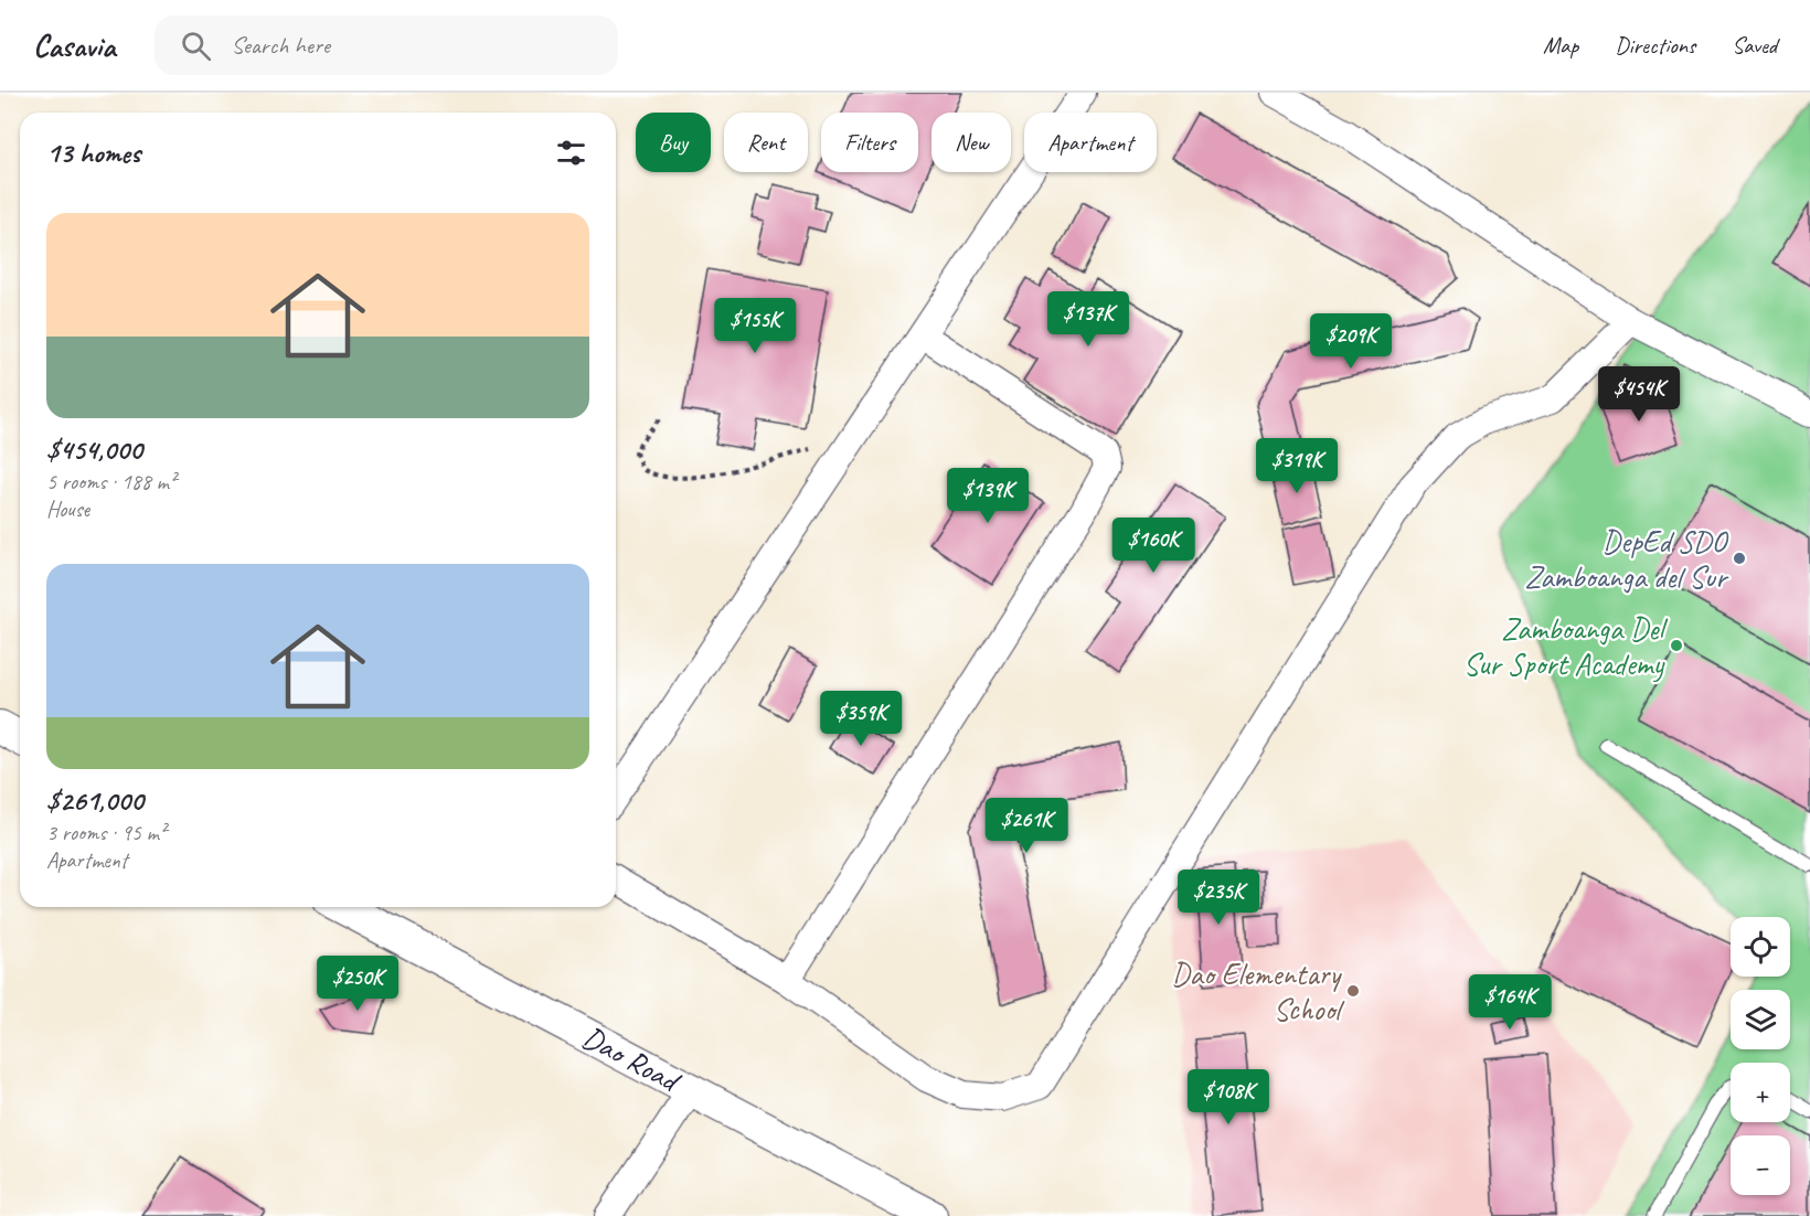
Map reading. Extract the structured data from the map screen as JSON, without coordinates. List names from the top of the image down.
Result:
{
  "streets": {
    "street": ["Dao Road"]
  },
  "places": ["DepEd SDO Zamboanga del Sur", "Zamboanga Del Sur Sport Academy", "Dao Elementary School"],
  "page": {
    "header": "Casavia",
    "search": "Search here",
    "nav": ["Map", "Directions", "Saved"],
    "chip": [
      "Buy",
      "Rent",
      "Filters",
      "New",
      "Apartment"
    ],
    "heading": "13 homes",
    "list": [
      {
        "name": "$454,000",
        "note": "5 rooms · 188 m² · House"
      },
      {
        "name": "$261,000",
        "note": "3 rooms · 95 m² · Apartment"
      }
    ],
    "price": [
      "$137K",
      "$155K",
      "$209K",
      "$454K",
      "$319K",
      "$139K",
      "$160K",
      "$359K",
      "$261K",
      "$235K",
      "$250K",
      "$164K",
      "$108K"
    ],
    "map_buttons": ["+", "−"]
  }
}
